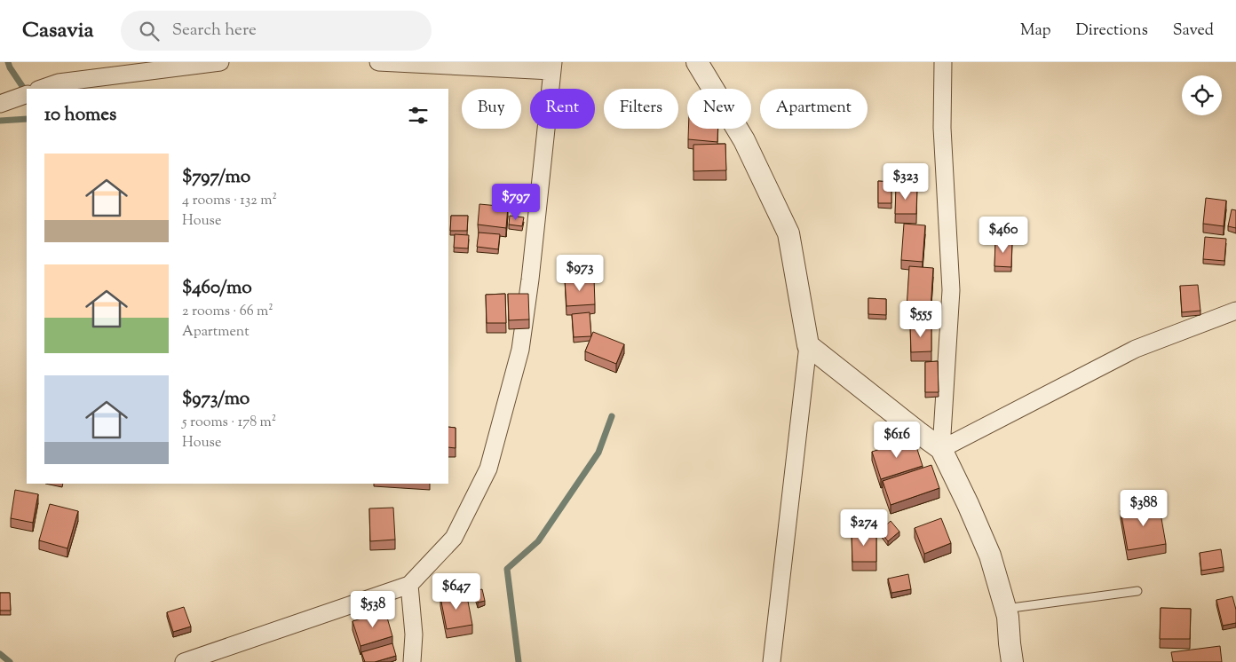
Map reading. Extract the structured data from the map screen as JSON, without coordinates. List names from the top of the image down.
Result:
{
  "page": {
    "header": "Casavia",
    "search": "Search here",
    "nav": ["Map", "Directions", "Saved"],
    "chip": [
      "Buy",
      "Rent",
      "Filters",
      "New",
      "Apartment"
    ],
    "heading": "10 homes",
    "list": [
      {
        "name": "$797/mo",
        "note": "4 rooms · 132 m² · House"
      },
      {
        "name": "$460/mo",
        "note": "2 rooms · 66 m² · Apartment"
      },
      {
        "name": "$973/mo",
        "note": "5 rooms · 178 m² · House"
      }
    ],
    "price": [
      "$323",
      "$797",
      "$460",
      "$973",
      "$555",
      "$616",
      "$388",
      "$274",
      "$647",
      "$538"
    ]
  }
}
